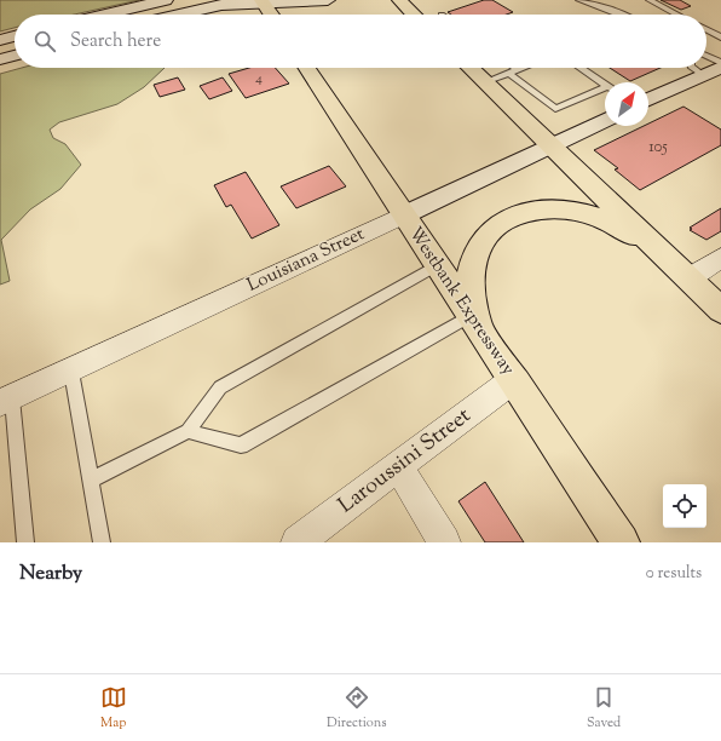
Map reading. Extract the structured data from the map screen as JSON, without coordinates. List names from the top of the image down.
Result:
{
  "streets": {
    "highway": ["Westbank Expressway"],
    "street": ["Louisiana Street", "Laroussini Street"]
  },
  "crossings": [
    ["Louisiana Street", "Westbank Expressway"],
    ["Westbank Expressway", "Laroussini Street"]
  ],
  "house_numbers": ["4", "105"],
  "north": "top right",
  "page": {
    "search": "Search here",
    "heading": ["Nearby", "0 results"],
    "nav": ["Map", "Directions", "Saved"]
  }
}
